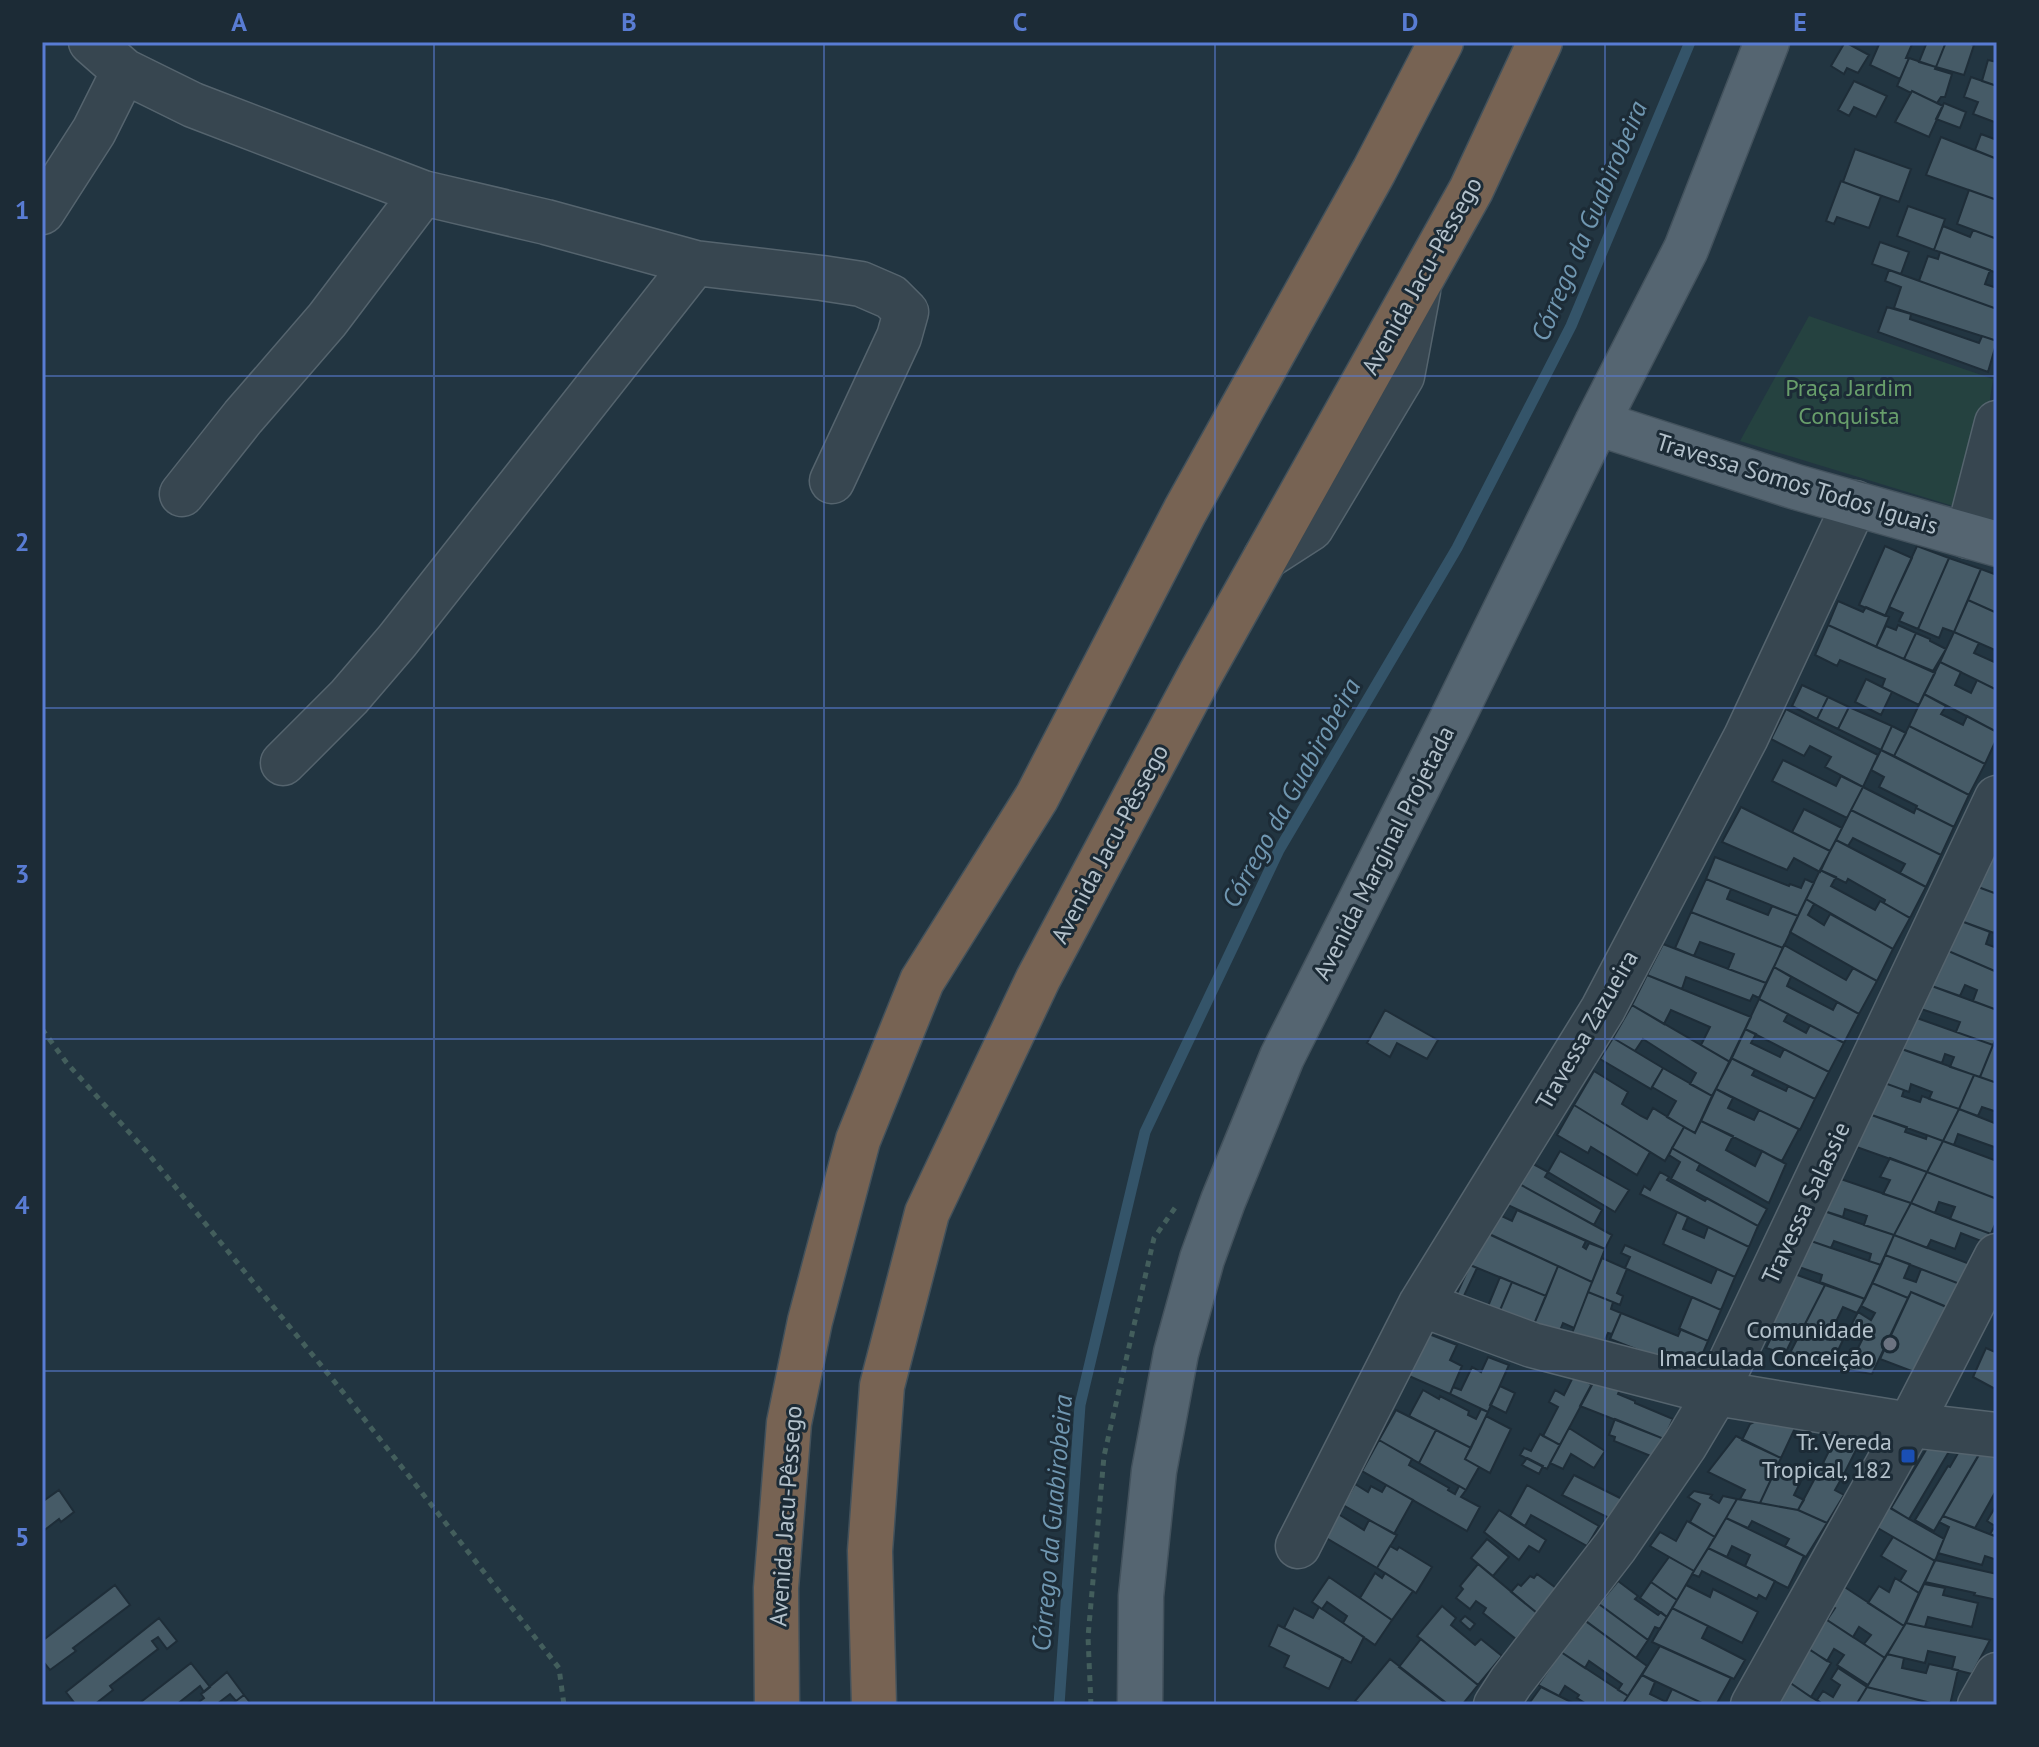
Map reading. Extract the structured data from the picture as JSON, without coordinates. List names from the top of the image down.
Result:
{
  "streets": {
    "highway": ["Avenida Jacu-Pêssego"],
    "main road": ["Travessa Somos Todos Iguais", "Avenida Marginal Projetada"],
    "street": ["Travessa Zazueira", "Travessa Salassie"]
  },
  "crossings": [
    ["Travessa Somos Todos Iguais", "Avenida Marginal Projetada"],
    ["Travessa Somos Todos Iguais", "Travessa Zazueira"]
  ],
  "water": ["Córrego da Guabirobeira"],
  "parks": ["Praça Jardim Conquista"],
  "places": {
    "other": ["Comunidade Imaculada Conceição"],
    "transit": ["Tr. Vereda Tropical, 182"]
  },
  "grid": {
    "columns": [
      "A",
      "B",
      "C",
      "D",
      "E"
    ],
    "rows": [
      "1",
      "2",
      "3",
      "4",
      "5"
    ]
  }
}
